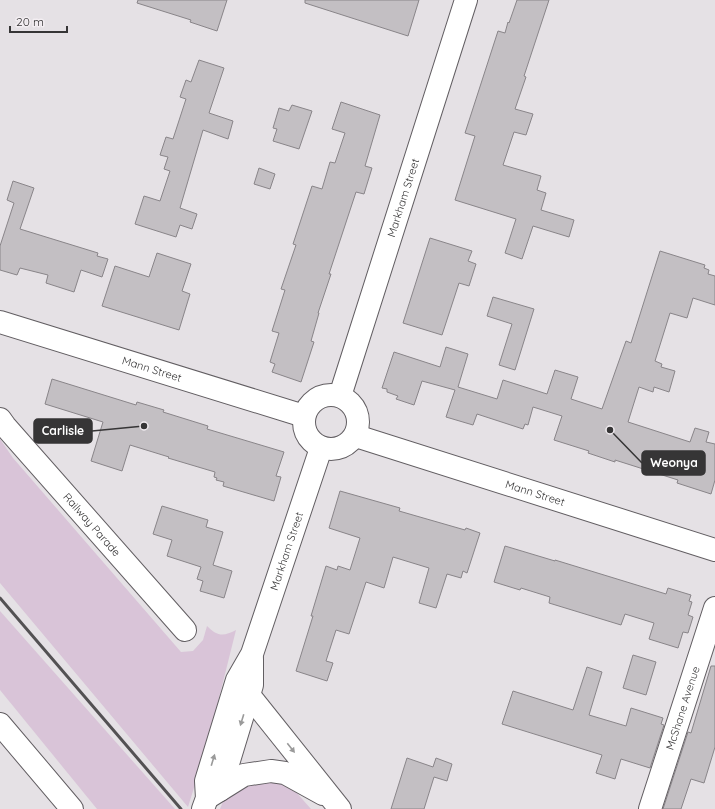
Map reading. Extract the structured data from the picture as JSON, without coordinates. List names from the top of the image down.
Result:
{
  "streets": {
    "street": [
      "Markham Street",
      "Mann Street",
      "Railway Parade",
      "McShane Avenue"
    ]
  },
  "crossings": [
    ["Markham Street", "Mann Street"]
  ],
  "places": ["Carlisle", "Weonya"],
  "scale_bar": "20 m"
}
